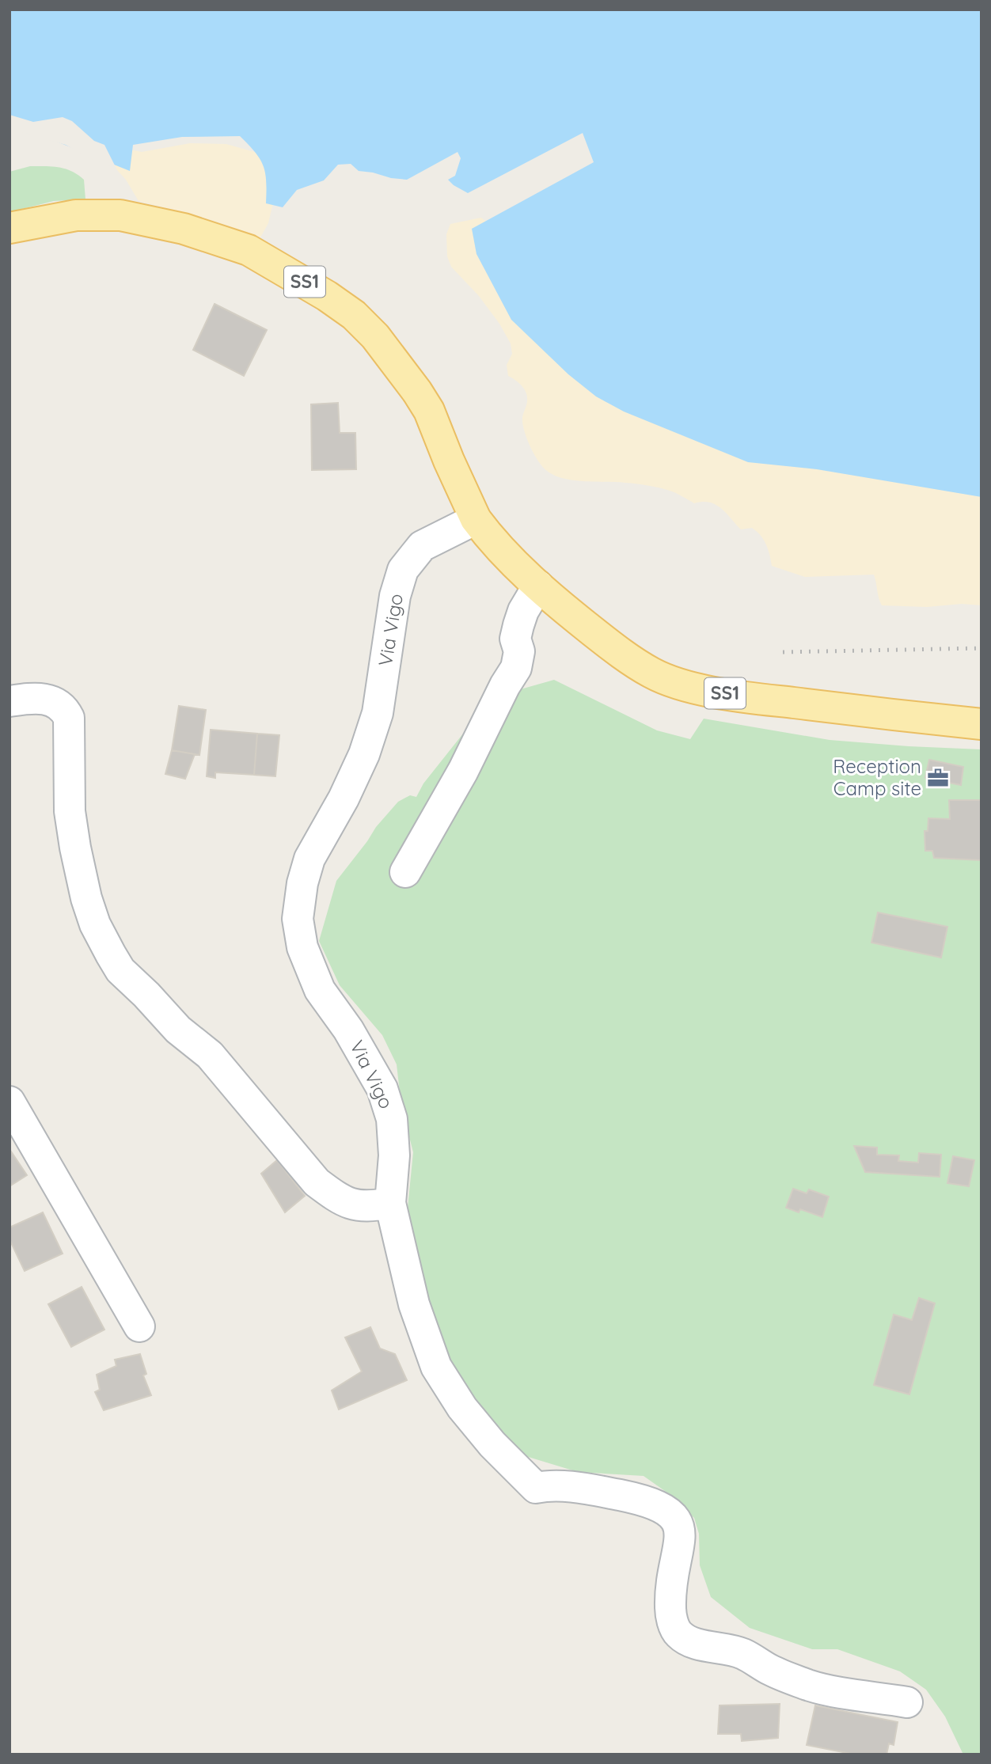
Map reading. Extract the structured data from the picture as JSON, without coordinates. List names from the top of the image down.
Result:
{
  "streets": {
    "main road": ["SS1"],
    "street": ["Via Vigo"]
  },
  "crossings": [
    ["SS1", "Via Vigo"]
  ],
  "places": {
    "office": ["Reception Camp site"]
  }
}
